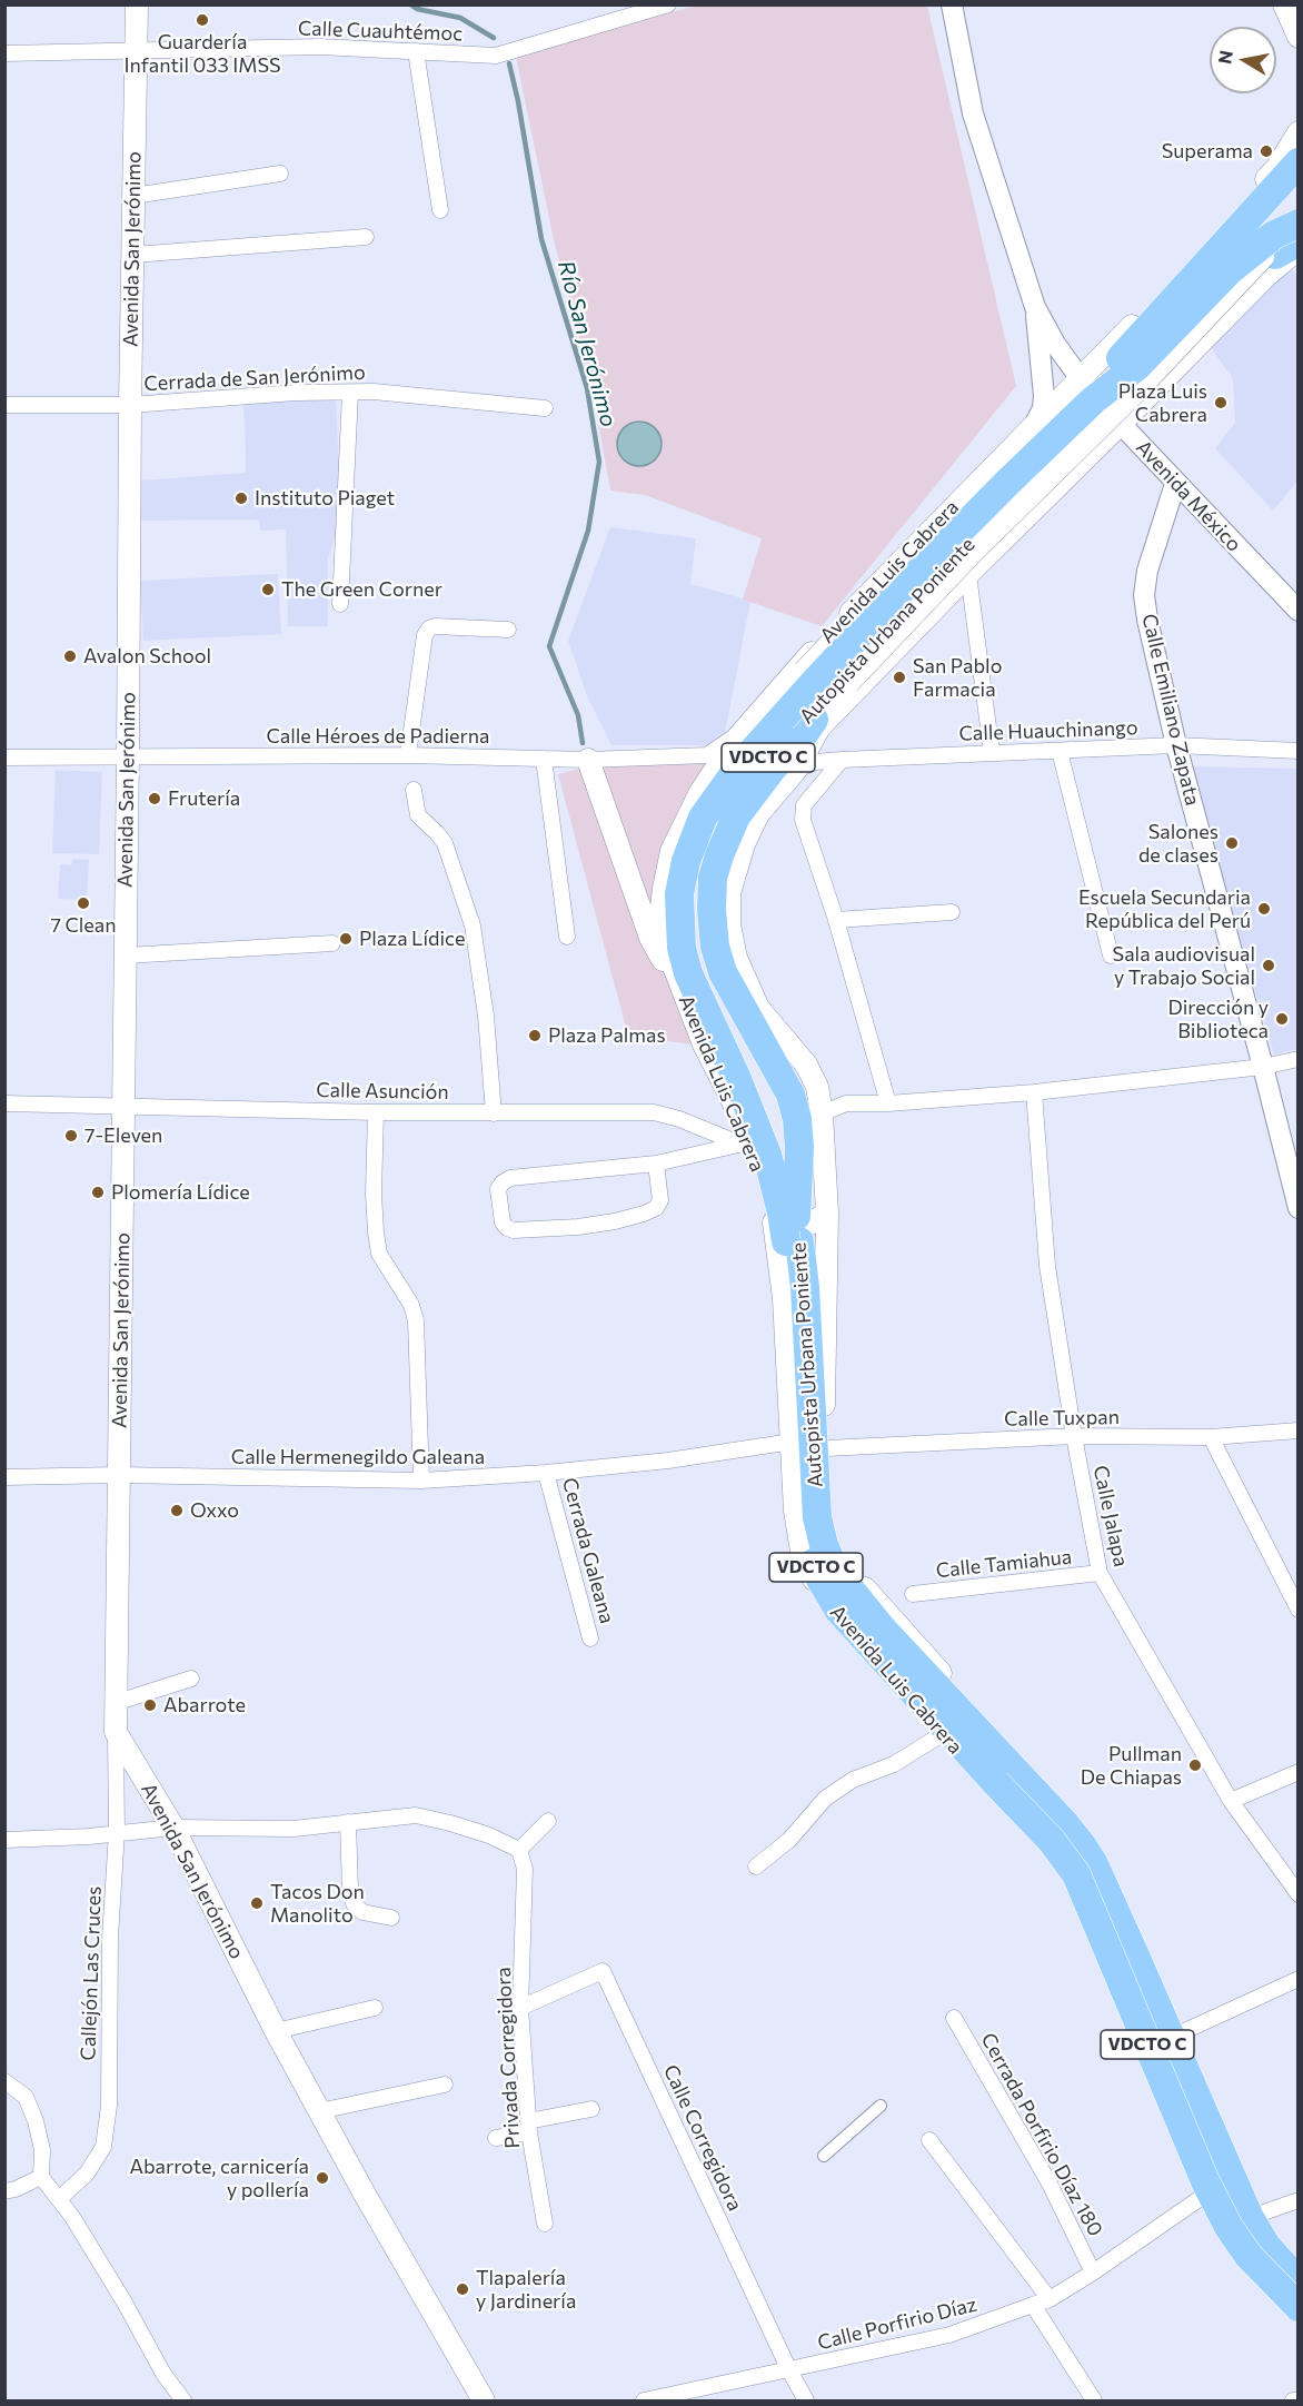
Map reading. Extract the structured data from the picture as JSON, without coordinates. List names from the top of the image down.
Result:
{
  "streets": {
    "highway": ["Autopista Urbana Poniente", "VDCTO C"],
    "main road": ["Avenida San Jerónimo", "Avenida Luis Cabrera"],
    "street": [
      "Calle Cuauhtémoc",
      "Cerrada de San Jerónimo",
      "Avenida México",
      "Calle Emiliano Zapata",
      "Calle Huauchinango",
      "Calle Héroes de Padierna",
      "Calle Asunción",
      "Calle Tuxpan",
      "Calle Hermenegildo Galeana",
      "Calle Jalapa",
      "Cerrada Galeana",
      "Calle Tamiahua",
      "Callejón Las Cruces",
      "Privada Corregidora",
      "Cerrada Porfirio Díaz 180",
      "Calle Corregidora",
      "Calle Porfirio Díaz"
    ]
  },
  "crossings": [
    ["Calle Cuauhtémoc", "Avenida San Jerónimo"],
    ["Avenida San Jerónimo", "Cerrada de San Jerónimo"],
    ["Avenida San Jerónimo", "Calle Héroes de Padierna"],
    ["Avenida San Jerónimo", "Calle Asunción"],
    ["Avenida San Jerónimo", "Calle Hermenegildo Galeana"],
    ["Avenida San Jerónimo", "Callejón Las Cruces"],
    ["Avenida México", "Avenida Luis Cabrera"],
    ["Avenida México", "Autopista Urbana Poniente"],
    ["Avenida México", "Calle Emiliano Zapata"],
    ["Avenida Luis Cabrera", "Autopista Urbana Poniente"],
    ["Avenida Luis Cabrera", "Calle Huauchinango"],
    ["Avenida Luis Cabrera", "Calle Héroes de Padierna"],
    ["Avenida Luis Cabrera", "Calle Asunción"],
    ["Avenida Luis Cabrera", "Calle Tuxpan"],
    ["Avenida Luis Cabrera", "Calle Hermenegildo Galeana"],
    ["Avenida Luis Cabrera", "Calle Porfirio Díaz"],
    ["Calle Emiliano Zapata", "Calle Huauchinango"],
    ["Calle Tuxpan", "Calle Jalapa"],
    ["Calle Hermenegildo Galeana", "Cerrada Galeana"],
    ["Calle Jalapa", "Calle Tamiahua"],
    ["Privada Corregidora", "Calle Corregidora"],
    ["Cerrada Porfirio Díaz 180", "Calle Porfirio Díaz"],
    ["Calle Corregidora", "Calle Porfirio Díaz"]
  ],
  "water": ["Río San Jerónimo"],
  "places": [
    "Guardería Infantil 033 IMSS",
    "Superama",
    "Plaza Luis Cabrera",
    "Instituto Piaget",
    "The Green Corner",
    "Avalon School",
    "San Pablo Farmacia",
    "Frutería",
    "Salones de clases",
    "7 Clean",
    "Escuela Secundaria República del Perú",
    "Plaza Lídice",
    "Sala audiovisual y Trabajo Social",
    "Dirección y Biblioteca",
    "Plaza Palmas",
    "7-Eleven",
    "Plomería Lídice",
    "Oxxo",
    "Abarrote",
    "Pullman De Chiapas",
    "Tacos Don Manolito",
    "Abarrote, carnicería y pollería",
    "Tlapalería y Jardinería"
  ],
  "north": "left"
}
